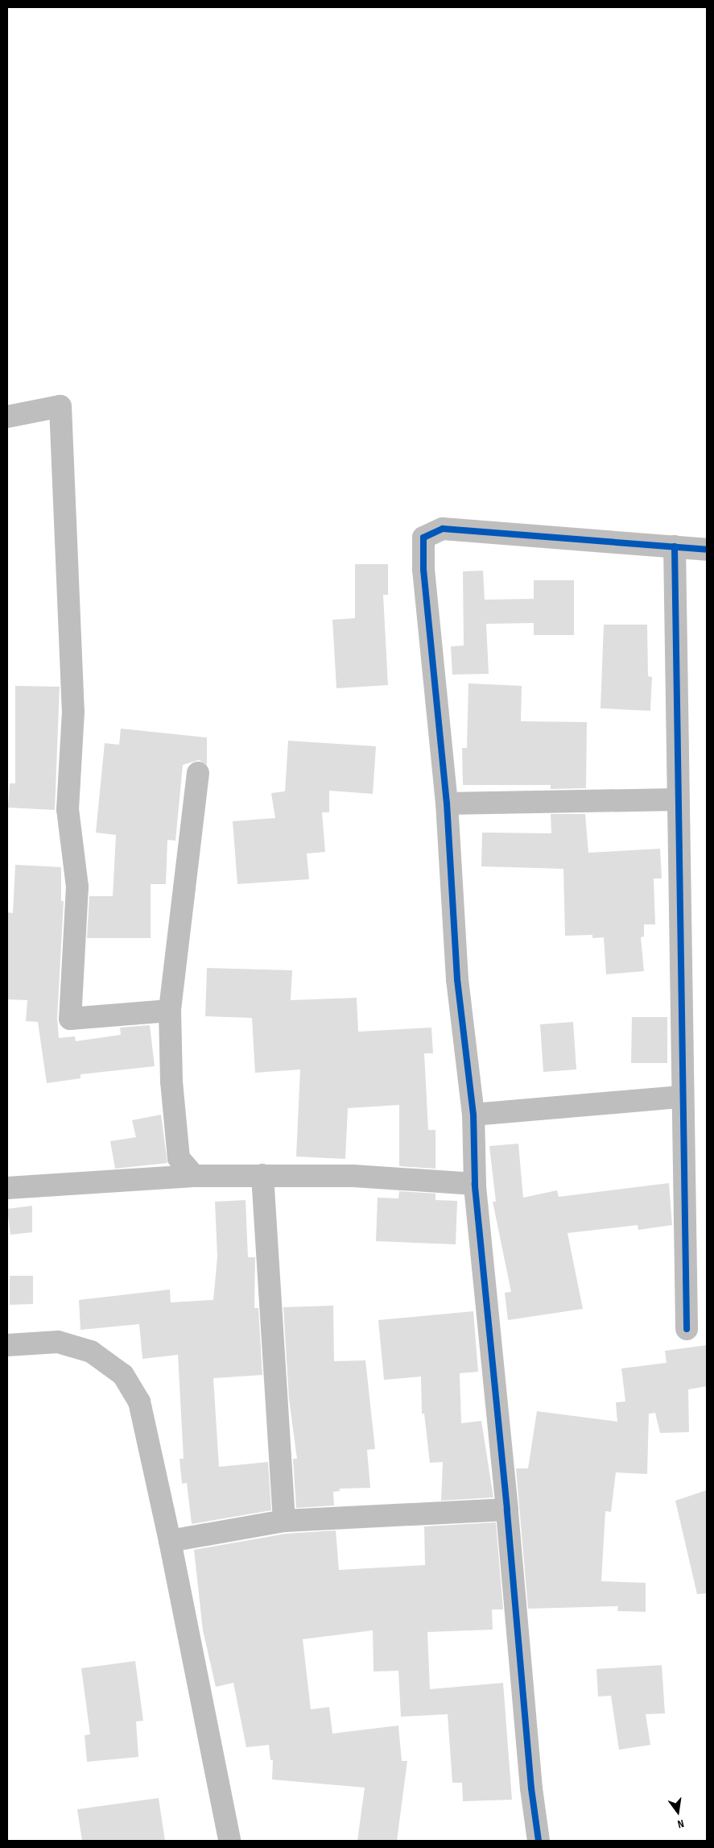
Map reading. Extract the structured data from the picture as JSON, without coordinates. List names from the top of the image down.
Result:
{
  "north": "bottom"
}
